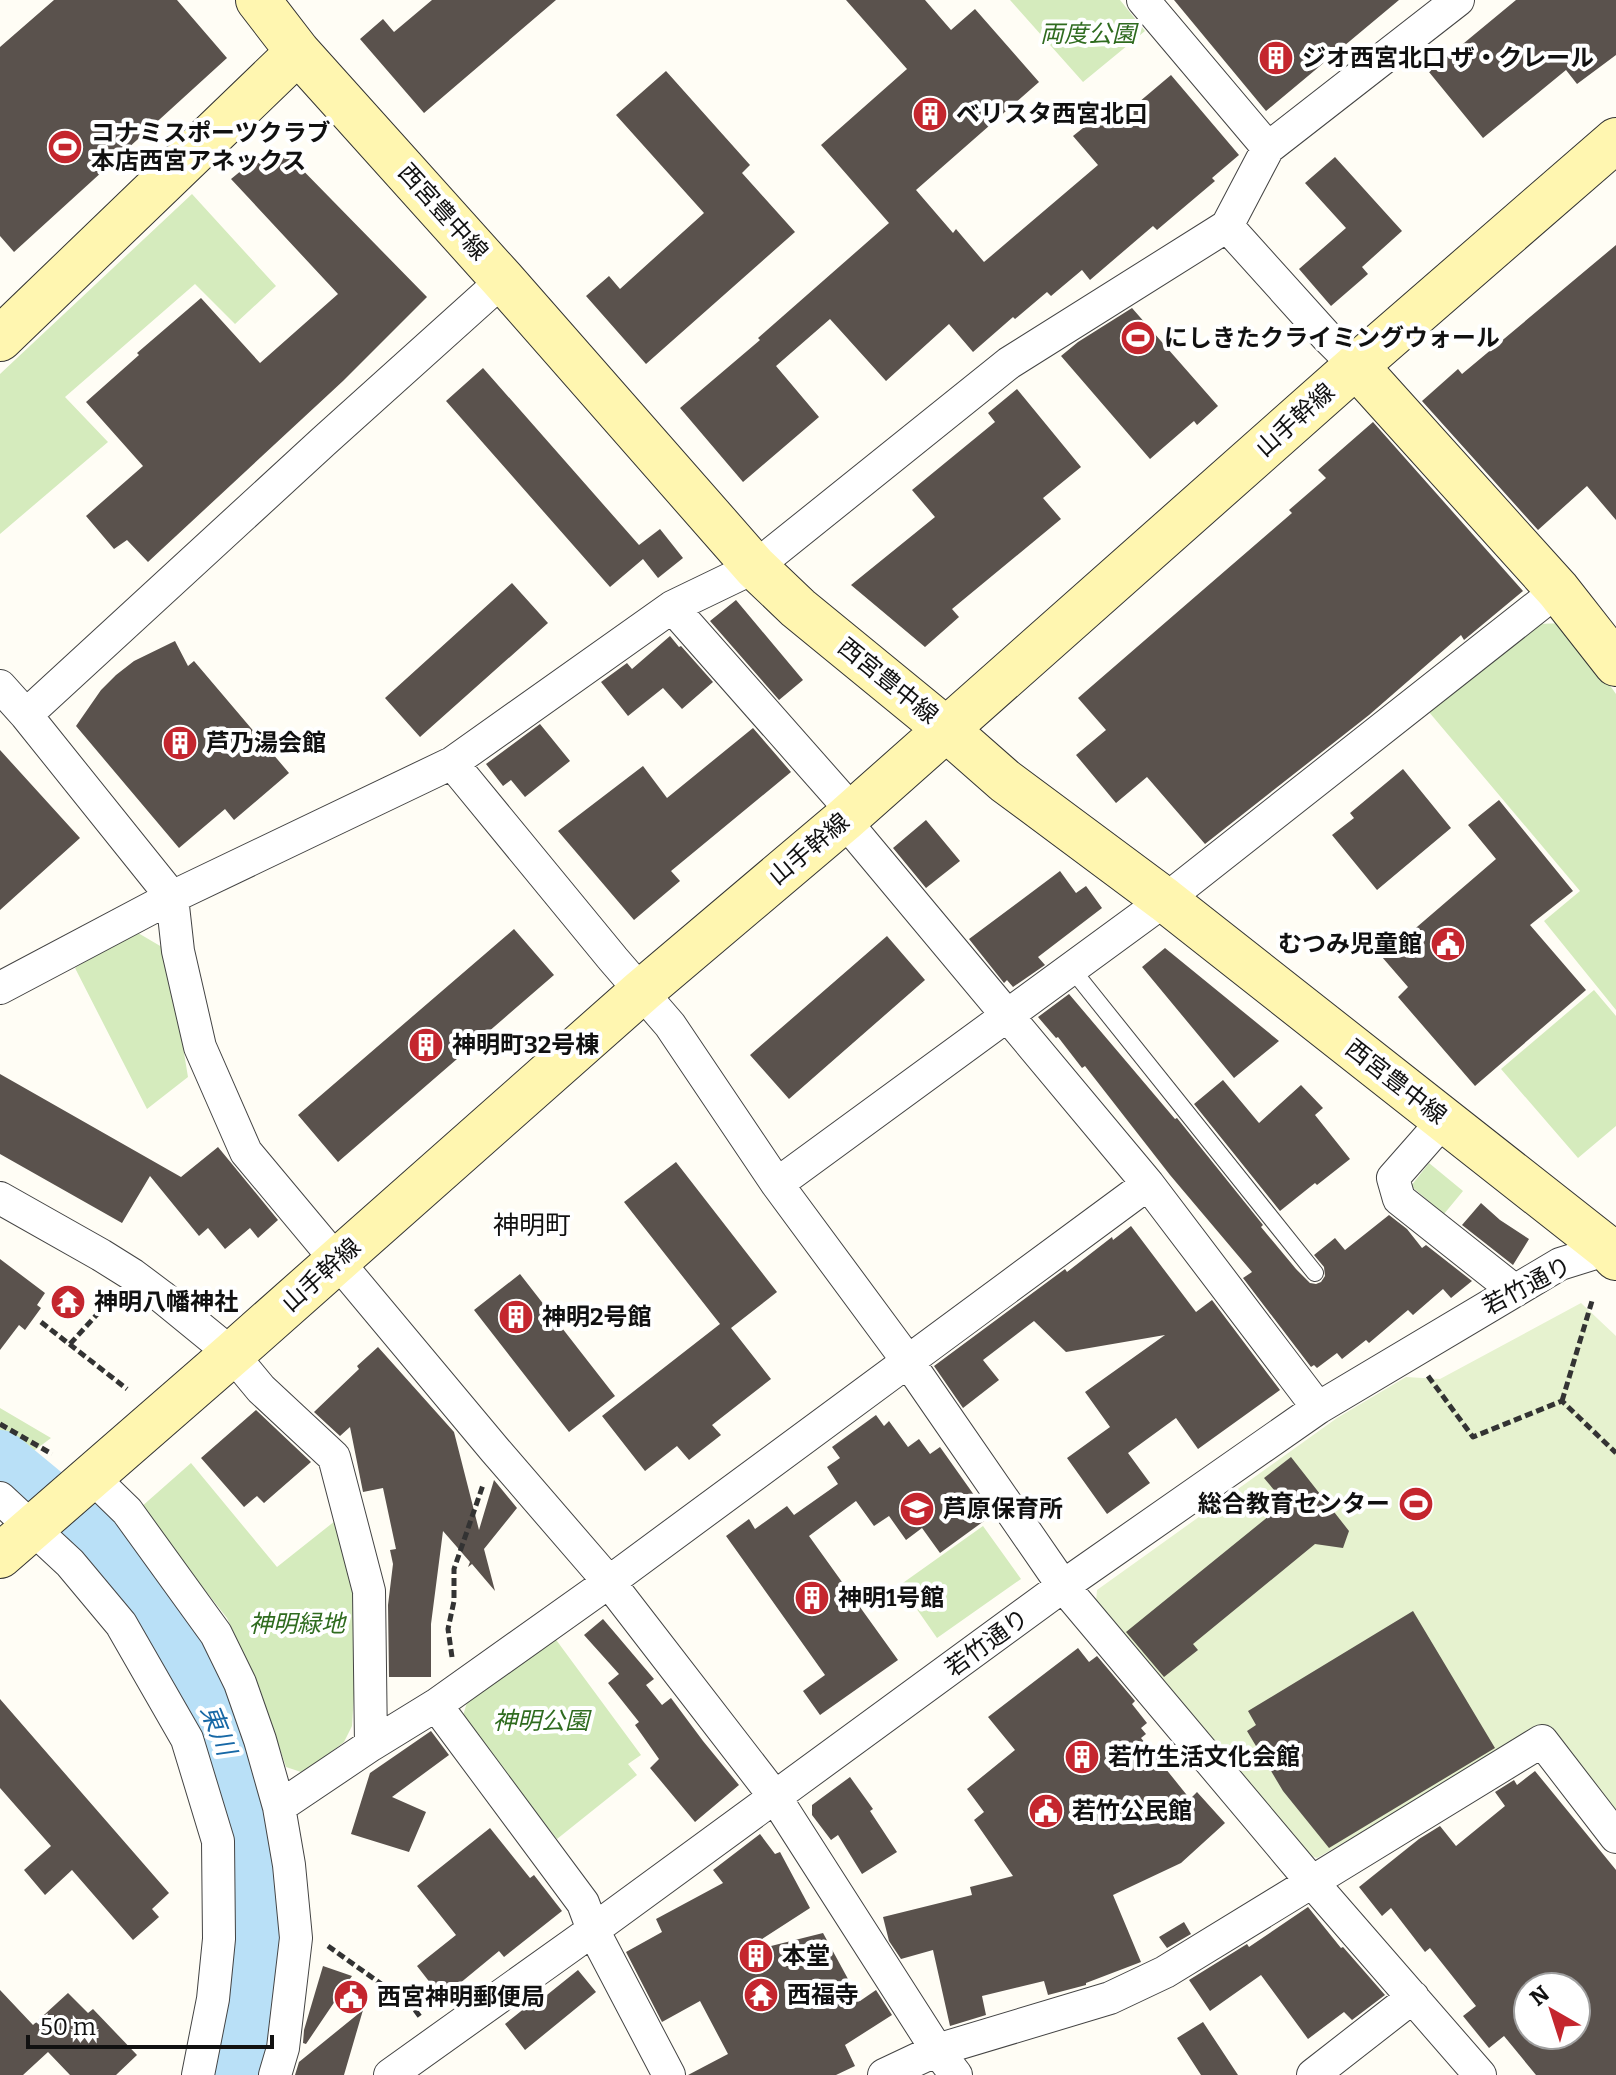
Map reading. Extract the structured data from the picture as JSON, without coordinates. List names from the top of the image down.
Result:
{
  "streets": {
    "street": ["西宮豊中線", "山手幹線", "若竹通り"]
  },
  "crossings": [
    ["西宮豊中線", "山手幹線"],
    ["西宮豊中線", "若竹通り"]
  ],
  "districts": ["神明町"],
  "water": ["東川"],
  "parks": ["両度公園", "神明緑地", "神明公園"],
  "places": {
    "building": [
      "ジオ西宮北口 ザ・クレール",
      "ベリスタ西宮北口",
      "芦乃湯会館",
      "神明町32号棟",
      "神明2号館",
      "神明1号館",
      "若竹生活文化会館",
      "本堂"
    ],
    "sports": ["コナミスポーツクラブ 本店西宮アネックス", "にしきたクライミングウォール", "総合教育センター"],
    "public building": ["むつみ児童館", "若竹公民館", "西宮神明郵便局"],
    "temple": ["神明八幡神社", "西福寺"],
    "school or university": ["芦原保育所"]
  },
  "scale_bar": "50 m",
  "north": "top left"
}
